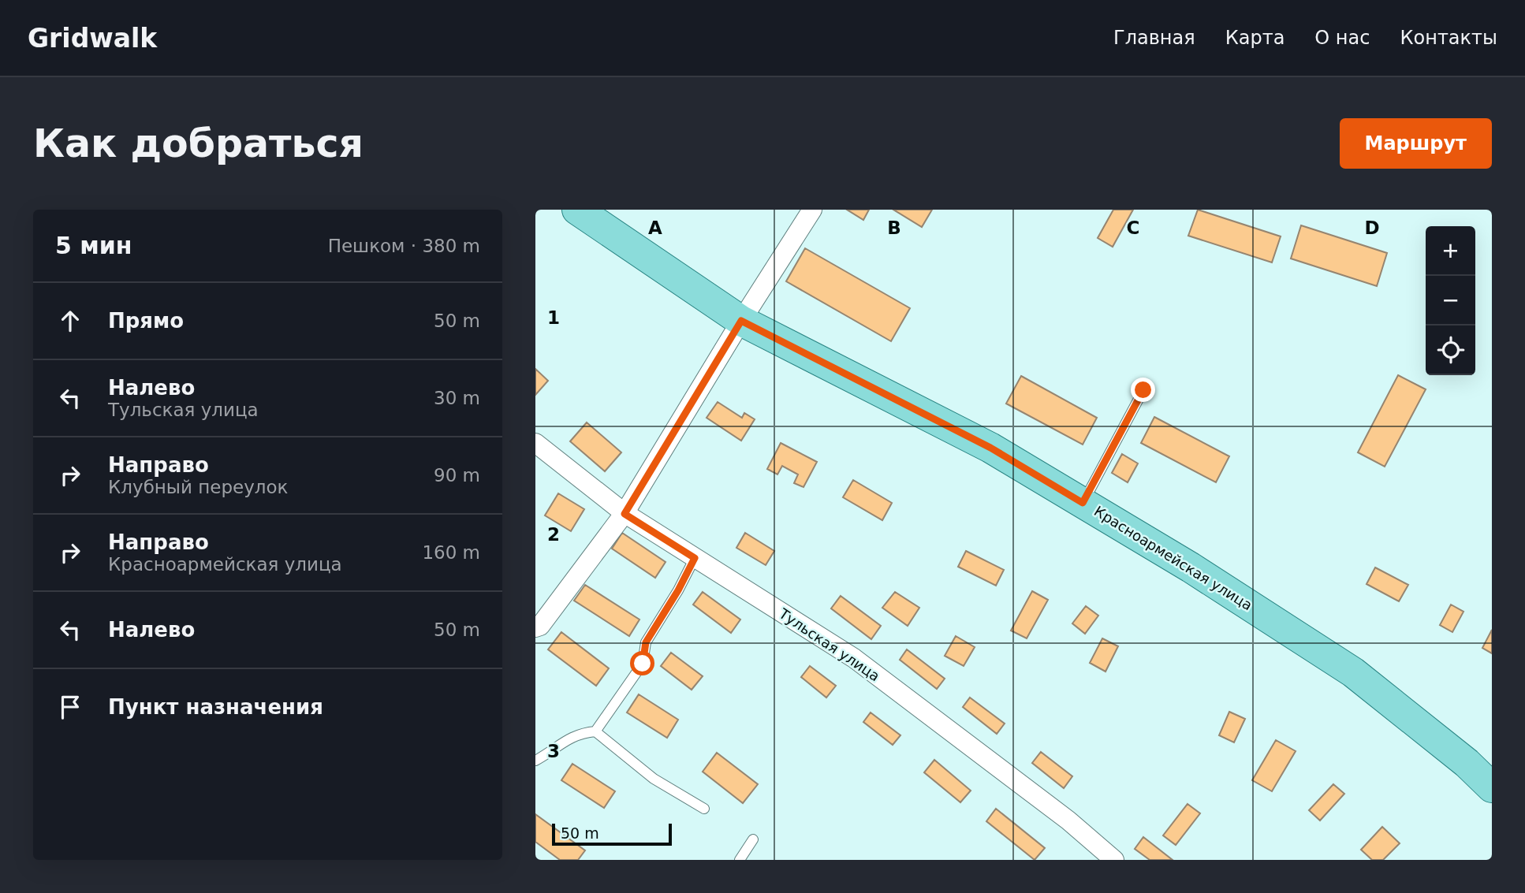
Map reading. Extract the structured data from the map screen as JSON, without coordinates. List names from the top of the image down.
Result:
{
  "streets": {
    "main road": ["Красноармейская улица"],
    "street": ["Тульская улица"]
  },
  "scale_bar": "50 m",
  "page": {
    "header": "Gridwalk",
    "nav": [
      "Главная",
      "Карта",
      "О нас",
      "Контакты"
    ],
    "buttons": "Маршрут",
    "title": "Как добраться",
    "heading": ["5 мин", "Пешком · 380 m"],
    "map_buttons": ["+", "−"],
    "list": [
      ["Прямо", "50 m"],
      ["Налево", "Тульская улица", "30 m"],
      ["Направо", "Клубный переулок", "90 m"],
      ["Направо", "Красноармейская улица", "160 m"],
      ["Налево", "50 m"],
      "Пункт назначения"
    ],
    "scale": "50 m"
  },
  "grid": {
    "columns": [
      "A",
      "B",
      "C",
      "D"
    ],
    "rows": ["1", "2", "3"]
  }
}
